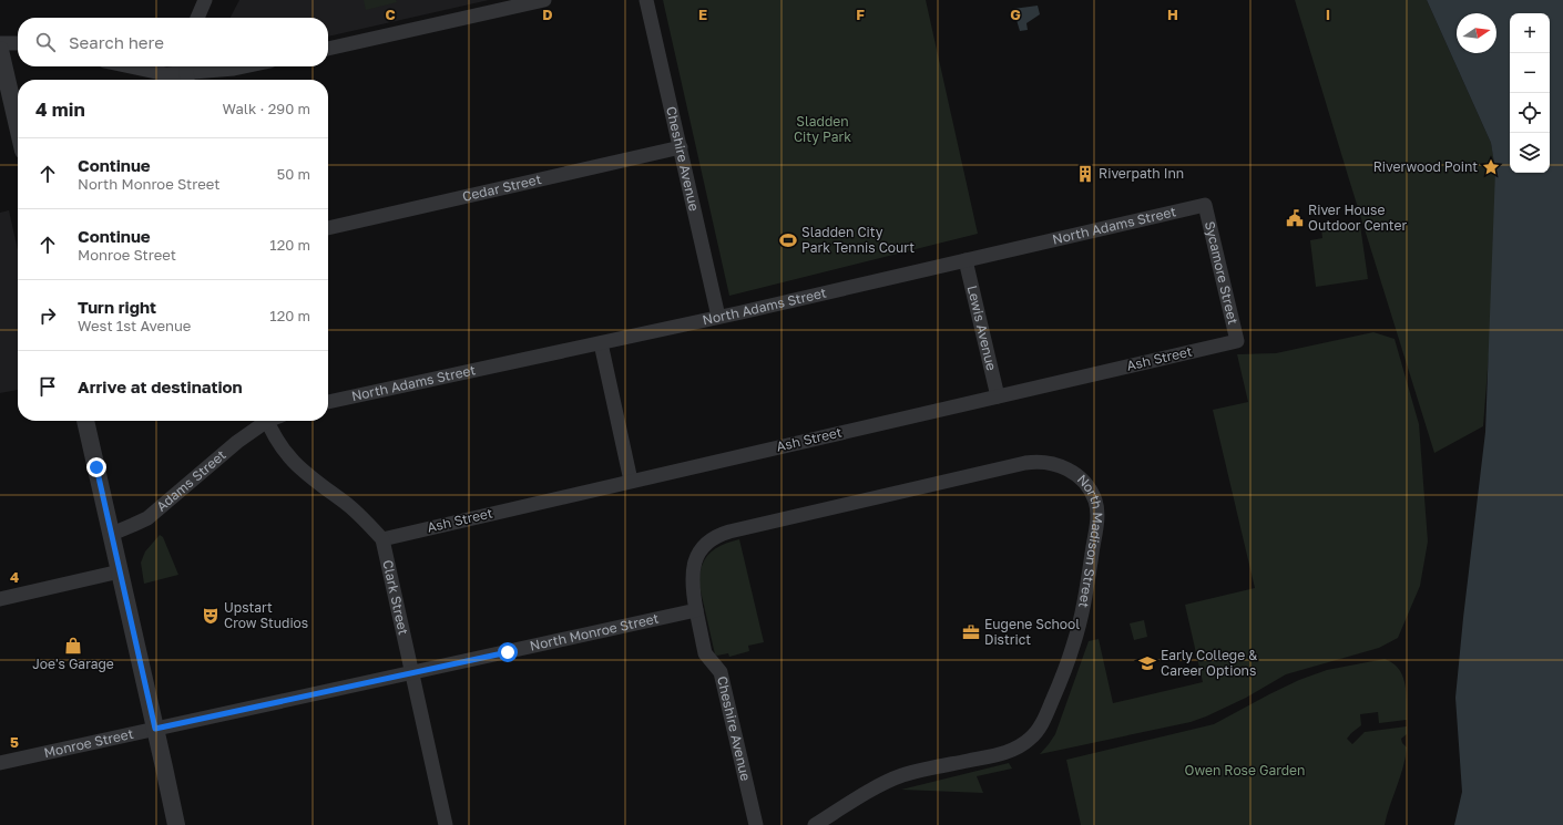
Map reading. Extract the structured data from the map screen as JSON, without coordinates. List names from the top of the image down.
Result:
{
  "streets": {
    "street": [
      "Cheshire Avenue",
      "Cedar Street",
      "North Adams Street",
      "Sycamore Street",
      "Lewis Avenue",
      "Ash Street",
      "Adams Street",
      "North Madison Street",
      "Clark Street",
      "North Monroe Street",
      "Monroe Street"
    ]
  },
  "crossings": [
    ["Cheshire Avenue", "Cedar Street"],
    ["Cheshire Avenue", "North Adams Street"],
    ["Cheshire Avenue", "North Madison Street"],
    ["Cheshire Avenue", "North Monroe Street"],
    ["North Adams Street", "Sycamore Street"],
    ["North Adams Street", "Lewis Avenue"],
    ["Sycamore Street", "Ash Street"],
    ["Lewis Avenue", "Ash Street"],
    ["Ash Street", "Clark Street"],
    ["North Madison Street", "North Monroe Street"],
    ["Clark Street", "North Monroe Street"],
    ["Clark Street", "Monroe Street"],
    ["North Monroe Street", "Monroe Street"]
  ],
  "parks": ["Sladden City Park", "Owen Rose Garden"],
  "places": {
    "place": ["Riverwood Point"],
    "building": ["Riverpath Inn"],
    "public building": ["River House Outdoor Center"],
    "sports": ["Sladden City Park Tennis Court"],
    "theatre": ["Upstart Crow Studios"],
    "office": ["Eugene School District"],
    "shop": ["Joe's Garage"],
    "school or university": ["Early College & Career Options"]
  },
  "north": "right",
  "page": {
    "map_buttons": ["+", "−"],
    "search": "Search here",
    "heading": ["4 min", "Walk · 290 m"],
    "list": [
      ["Continue", "North Monroe Street", "50 m"],
      ["Continue", "Monroe Street", "120 m"],
      ["Turn right", "West 1st Avenue", "120 m"],
      "Arrive at destination"
    ]
  },
  "grid": {
    "columns": [
      "C",
      "D",
      "E",
      "F",
      "G",
      "H",
      "I"
    ],
    "rows": ["4", "5"]
  }
}
